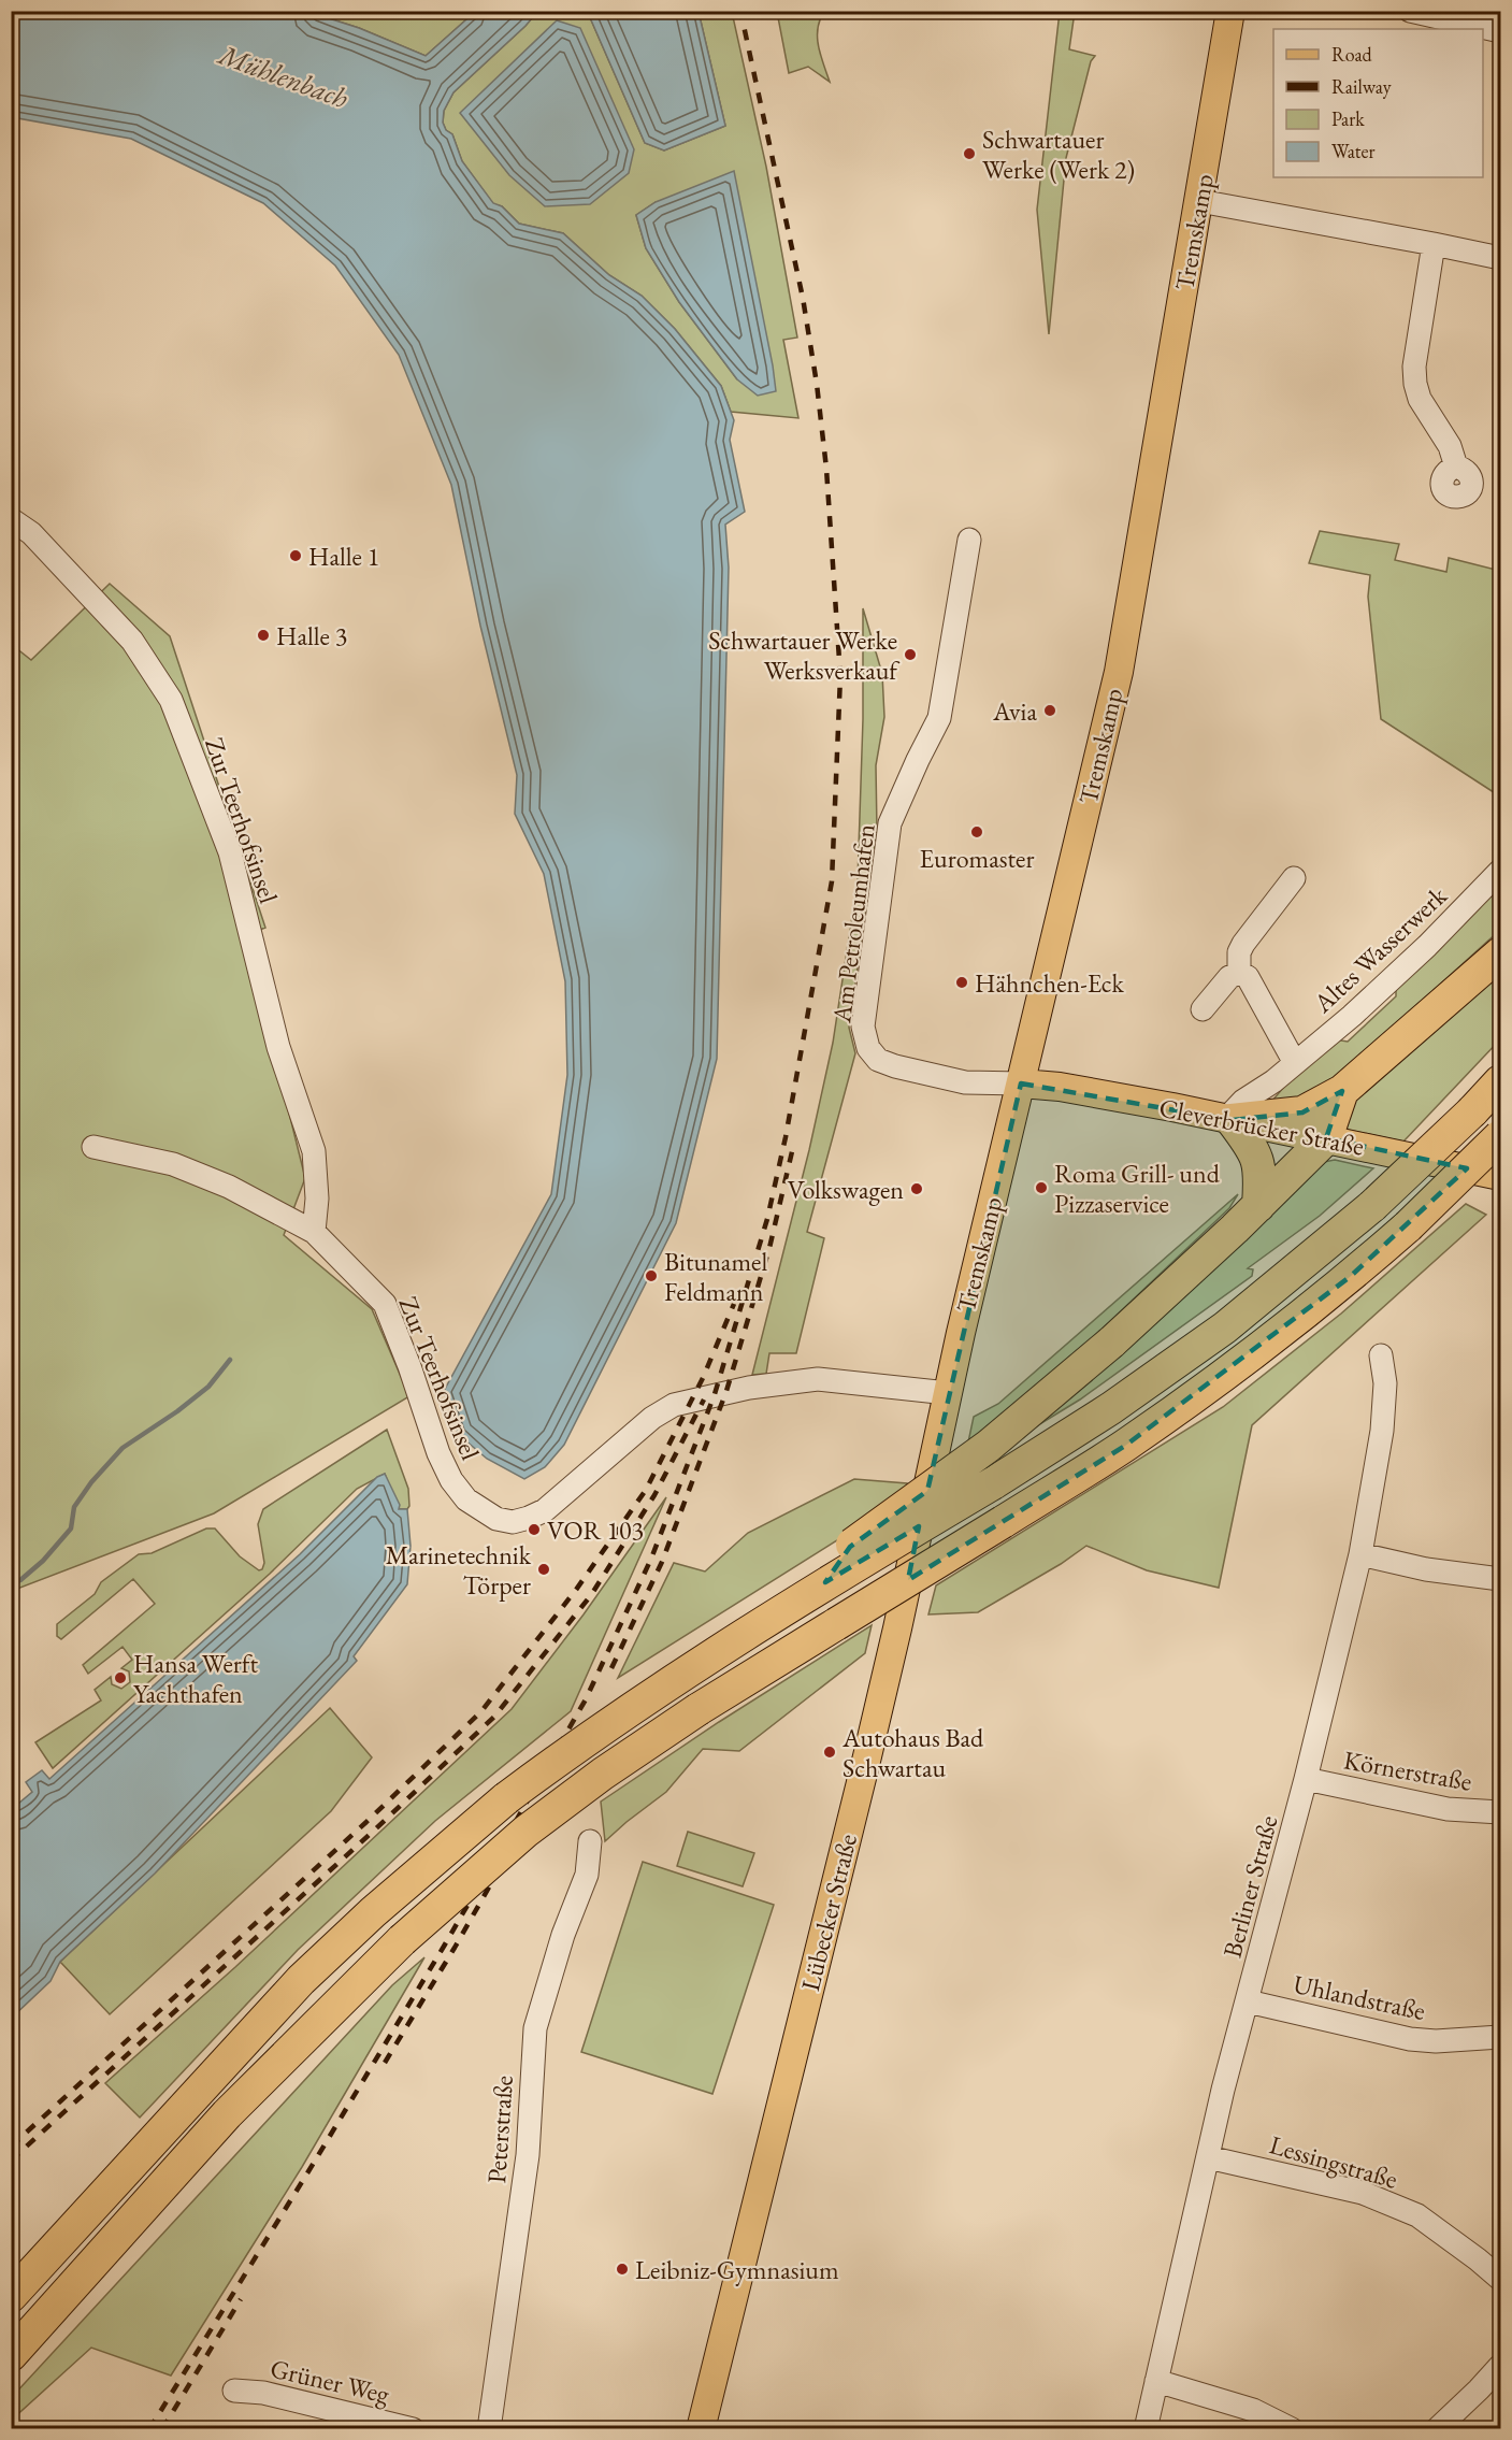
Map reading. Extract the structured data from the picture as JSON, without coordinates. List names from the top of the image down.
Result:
{
  "streets": {
    "main road": ["Tremskamp", "Cleverbrücker Straße", "Lübecker Straße"],
    "street": [
      "Zur Teerhofsinsel",
      "Am Petroleumhafen",
      "Altes Wasserwerk",
      "Körnerstraße",
      "Berliner Straße",
      "Uhlandstraße",
      "Peterstraße",
      "Lessingstraße",
      "Grüner Weg"
    ]
  },
  "crossings": [
    ["Tremskamp", "Zur Teerhofsinsel"],
    ["Tremskamp", "Am Petroleumhafen"],
    ["Tremskamp", "Cleverbrücker Straße"],
    ["Tremskamp", "Lübecker Straße"],
    ["Zur Teerhofsinsel", "Lübecker Straße"],
    ["Am Petroleumhafen", "Cleverbrücker Straße"],
    ["Altes Wasserwerk", "Cleverbrücker Straße"],
    ["Körnerstraße", "Berliner Straße"],
    ["Berliner Straße", "Uhlandstraße"],
    ["Berliner Straße", "Lessingstraße"]
  ],
  "water": ["Mühlenbach"],
  "places": [
    "Schwartauer Werke (Werk 2)",
    "Halle 1",
    "Halle 3",
    "Schwartauer Werke Werksverkauf",
    "Avia",
    "Euromaster",
    "Hähnchen-Eck",
    "Roma Grill- und Pizzaservice",
    "Volkswagen",
    "Bitunamel Feldmann",
    "VOR 103",
    "Marinetechnik Törper",
    "Hansa Werft Yachthafen",
    "Autohaus Bad Schwartau",
    "Leibniz-Gymnasium"
  ],
  "legend": [
    "Road",
    "Railway",
    "Park",
    "Water"
  ]
}
